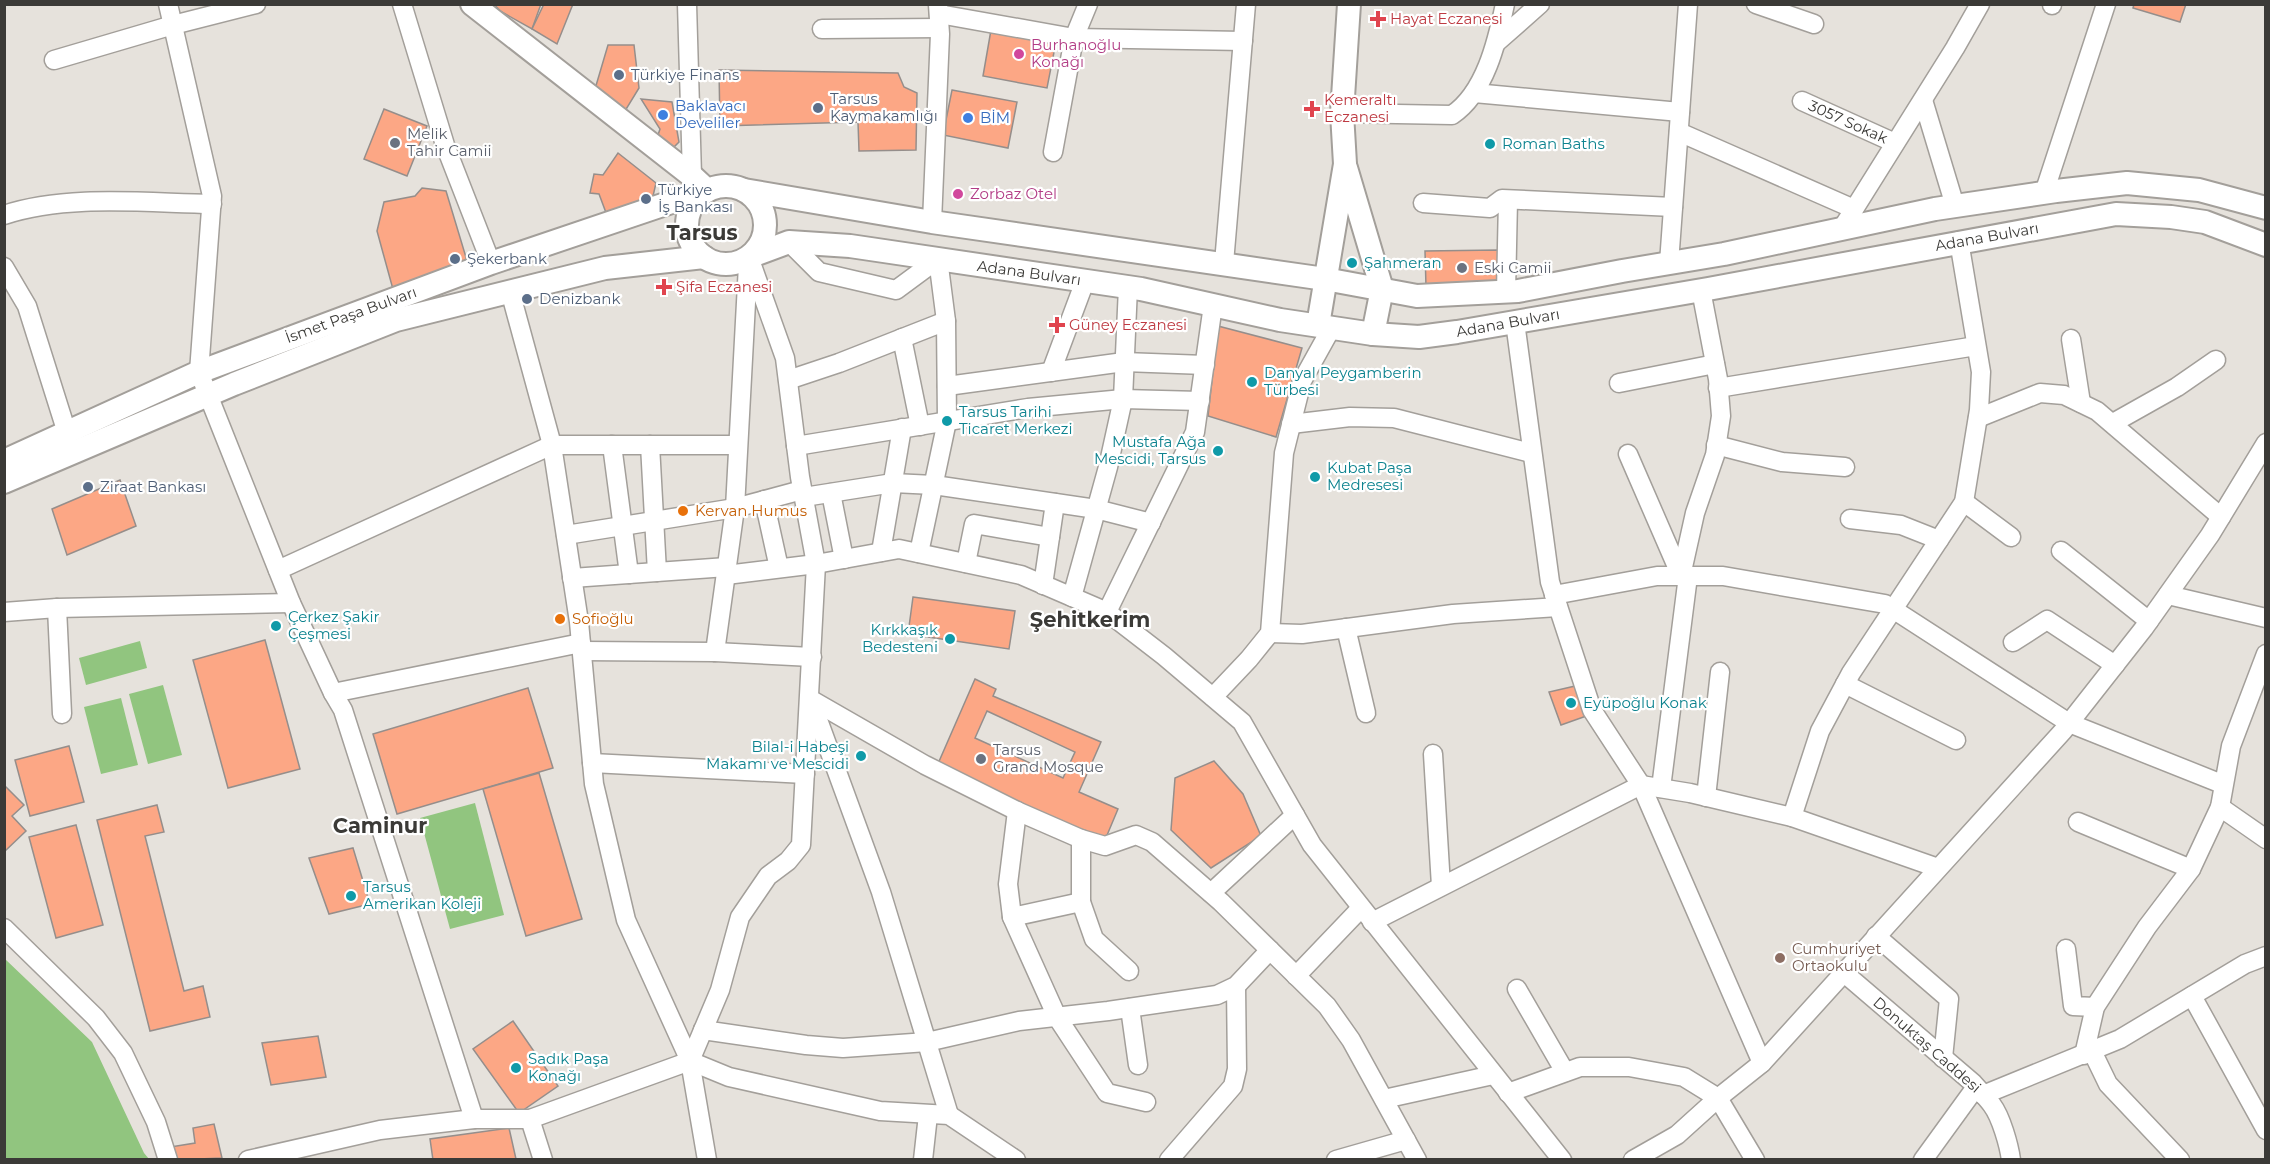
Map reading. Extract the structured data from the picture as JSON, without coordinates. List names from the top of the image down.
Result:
{
  "streets": {
    "main road": ["Adana Bulvarı", "İsmet Paşa Bulvarı"],
    "street": ["3057 Sokak", "Donuktaş Caddesi"]
  },
  "crossings": [
    ["Adana Bulvarı", "İsmet Paşa Bulvarı"]
  ],
  "districts": ["Tarsus", "Şehitkerim", "Caminur"],
  "places": {
    "health": [
      "Hayat Eczanesi",
      "Kemeraltı Eczanesi",
      "Şifa Eczanesi",
      "Güney Eczanesi"
    ],
    "other": [
      "Burhanoğlu Konağı",
      "Türkiye Finans",
      "Tarsus Kaymakamlığı",
      "Baklavacı Develiler",
      "BİM",
      "Melik Tahir Camii",
      "Roman Baths",
      "Zorbaz Otel",
      "Türkiye İş Bankası",
      "Şekerbank",
      "Şahmeran",
      "Eski Camii",
      "Denizbank",
      "Danyal Peygamberin Türbesi",
      "Tarsus Tarihi Ticaret Merkezi",
      "Mustafa Ağa Mescidi, Tarsus",
      "Kubat Paşa Medresesi",
      "Ziraat Bankası",
      "Kervan Humus",
      "Sofioğlu",
      "Çerkez Şakir Çeşmesi",
      "Kırkkaşık Bedesteni",
      "Eyüpoğlu Konak",
      "Bilal-i Habeşi Makamı ve Mescidi",
      "Tarsus Grand Mosque",
      "Tarsus Amerikan Koleji",
      "Cumhuriyet Ortaokulu",
      "Sadık Paşa Konağı"
    ]
  }
}
